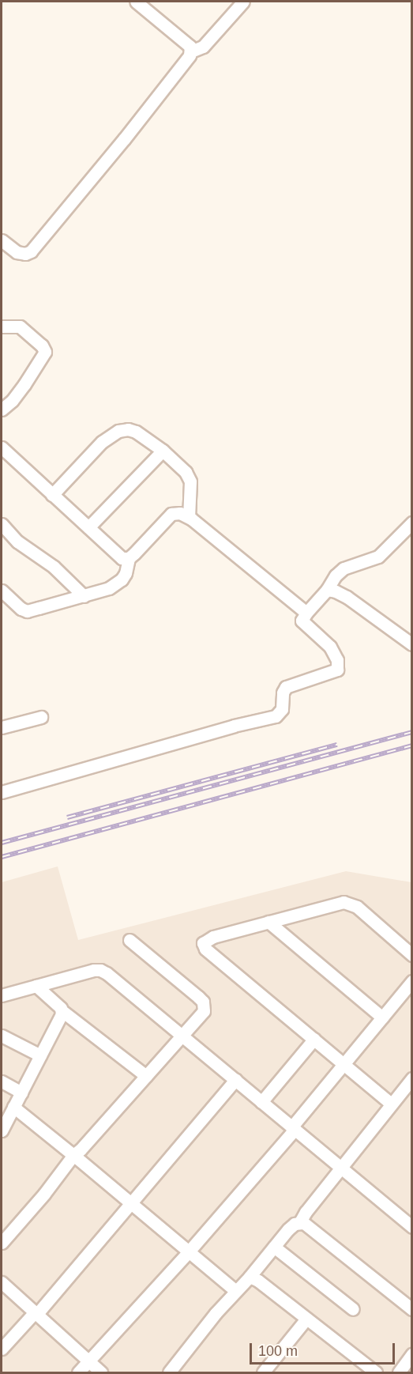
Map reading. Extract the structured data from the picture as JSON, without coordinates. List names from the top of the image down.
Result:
{
  "scale_bar": "100 m"
}
